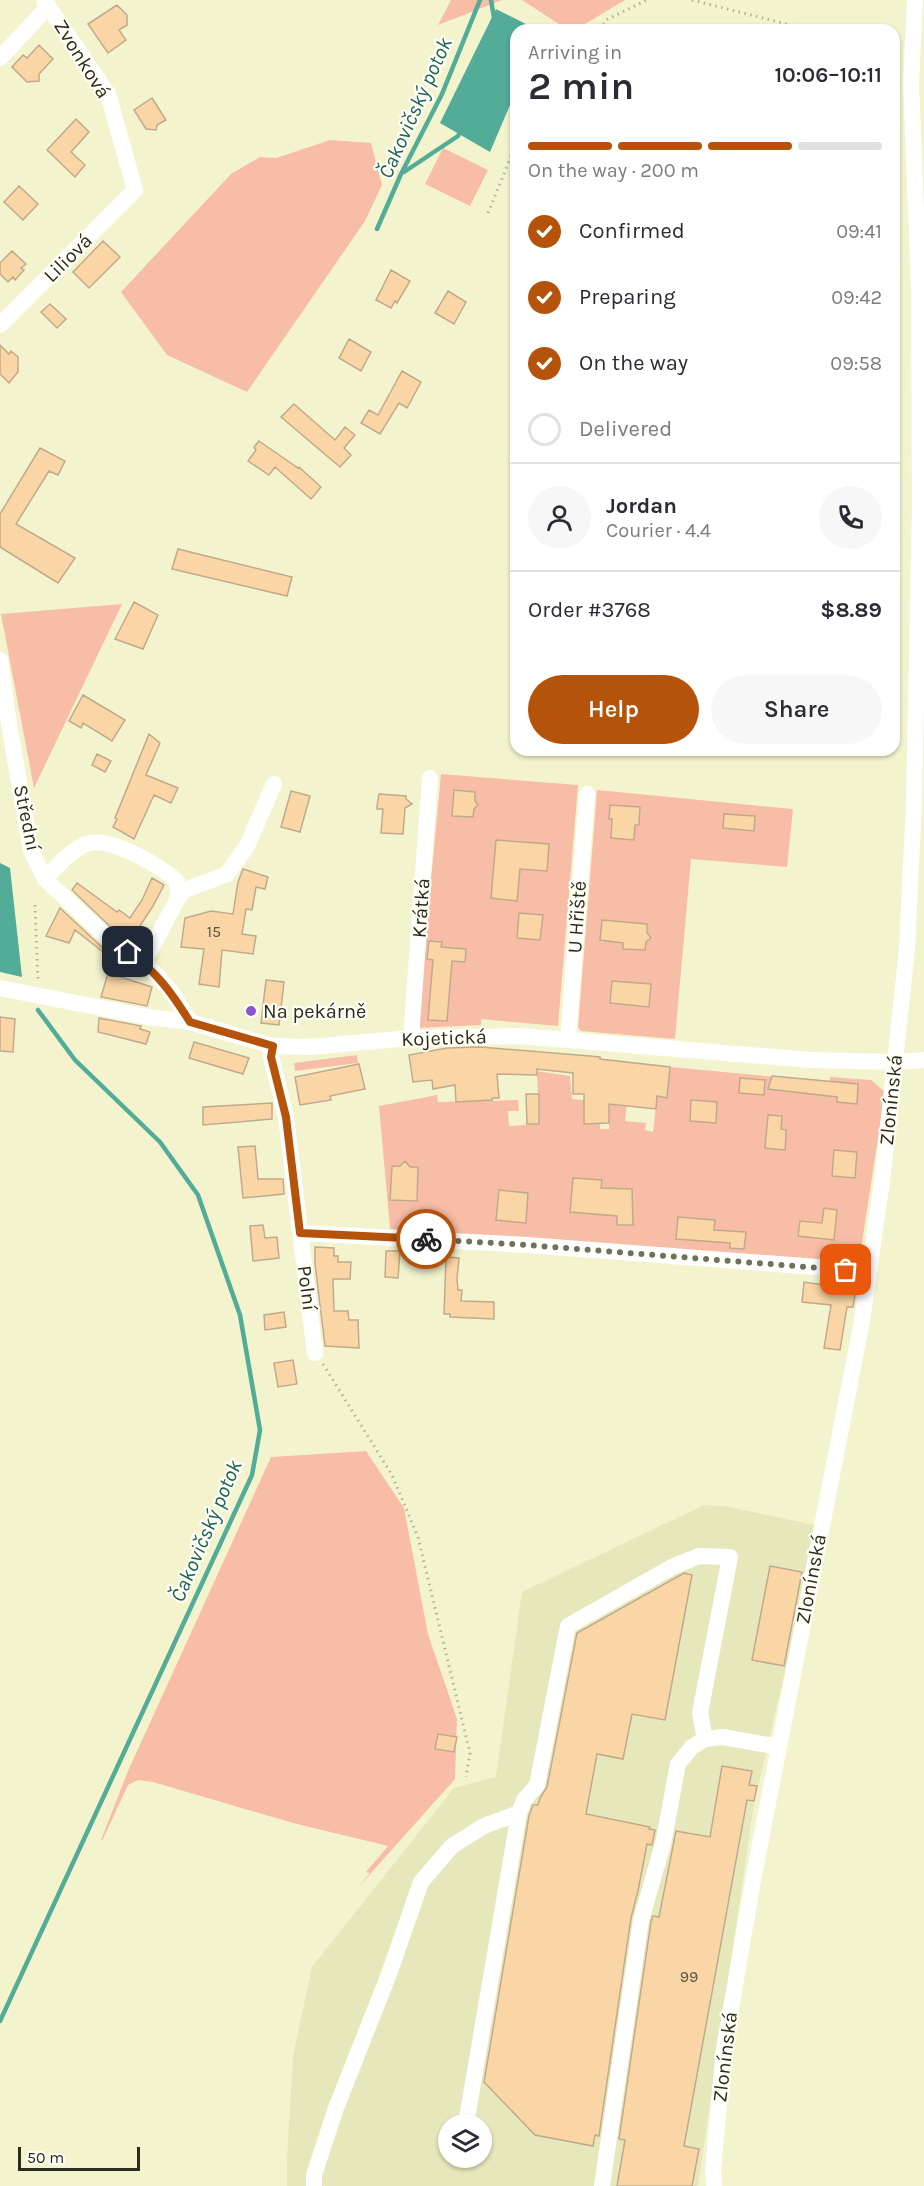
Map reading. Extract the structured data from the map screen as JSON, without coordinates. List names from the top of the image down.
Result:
{
  "streets": {
    "street": [
      "Zvonková",
      "Liliová",
      "Střední",
      "Krátká",
      "U Hřiště",
      "Kojetická",
      "Zlonínská",
      "Polní"
    ]
  },
  "crossings": [
    ["Zvonková", "Liliová"],
    ["Střední", "Kojetická"],
    ["Krátká", "Kojetická"],
    ["U Hřiště", "Kojetická"],
    ["Kojetická", "Zlonínská"],
    ["Kojetická", "Polní"]
  ],
  "water": ["Čakovičský potok"],
  "places": ["Na pekárně"],
  "house_numbers": ["15", "99"],
  "scale_bar": "50 m",
  "page": {
    "heading": ["2 min", "Arriving in", "10:06–10:11"],
    "panel": [
      "Jordan",
      "Courier · 4.4",
      "Order #3768",
      "$8.89"
    ],
    "bar": "On the way · 200 m",
    "list": [
      ["Confirmed", "09:41"],
      ["Preparing", "09:42"],
      ["On the way", "09:58"],
      "Delivered"
    ],
    "buttons": ["Help", "Share"],
    "scale": "50 m"
  }
}
